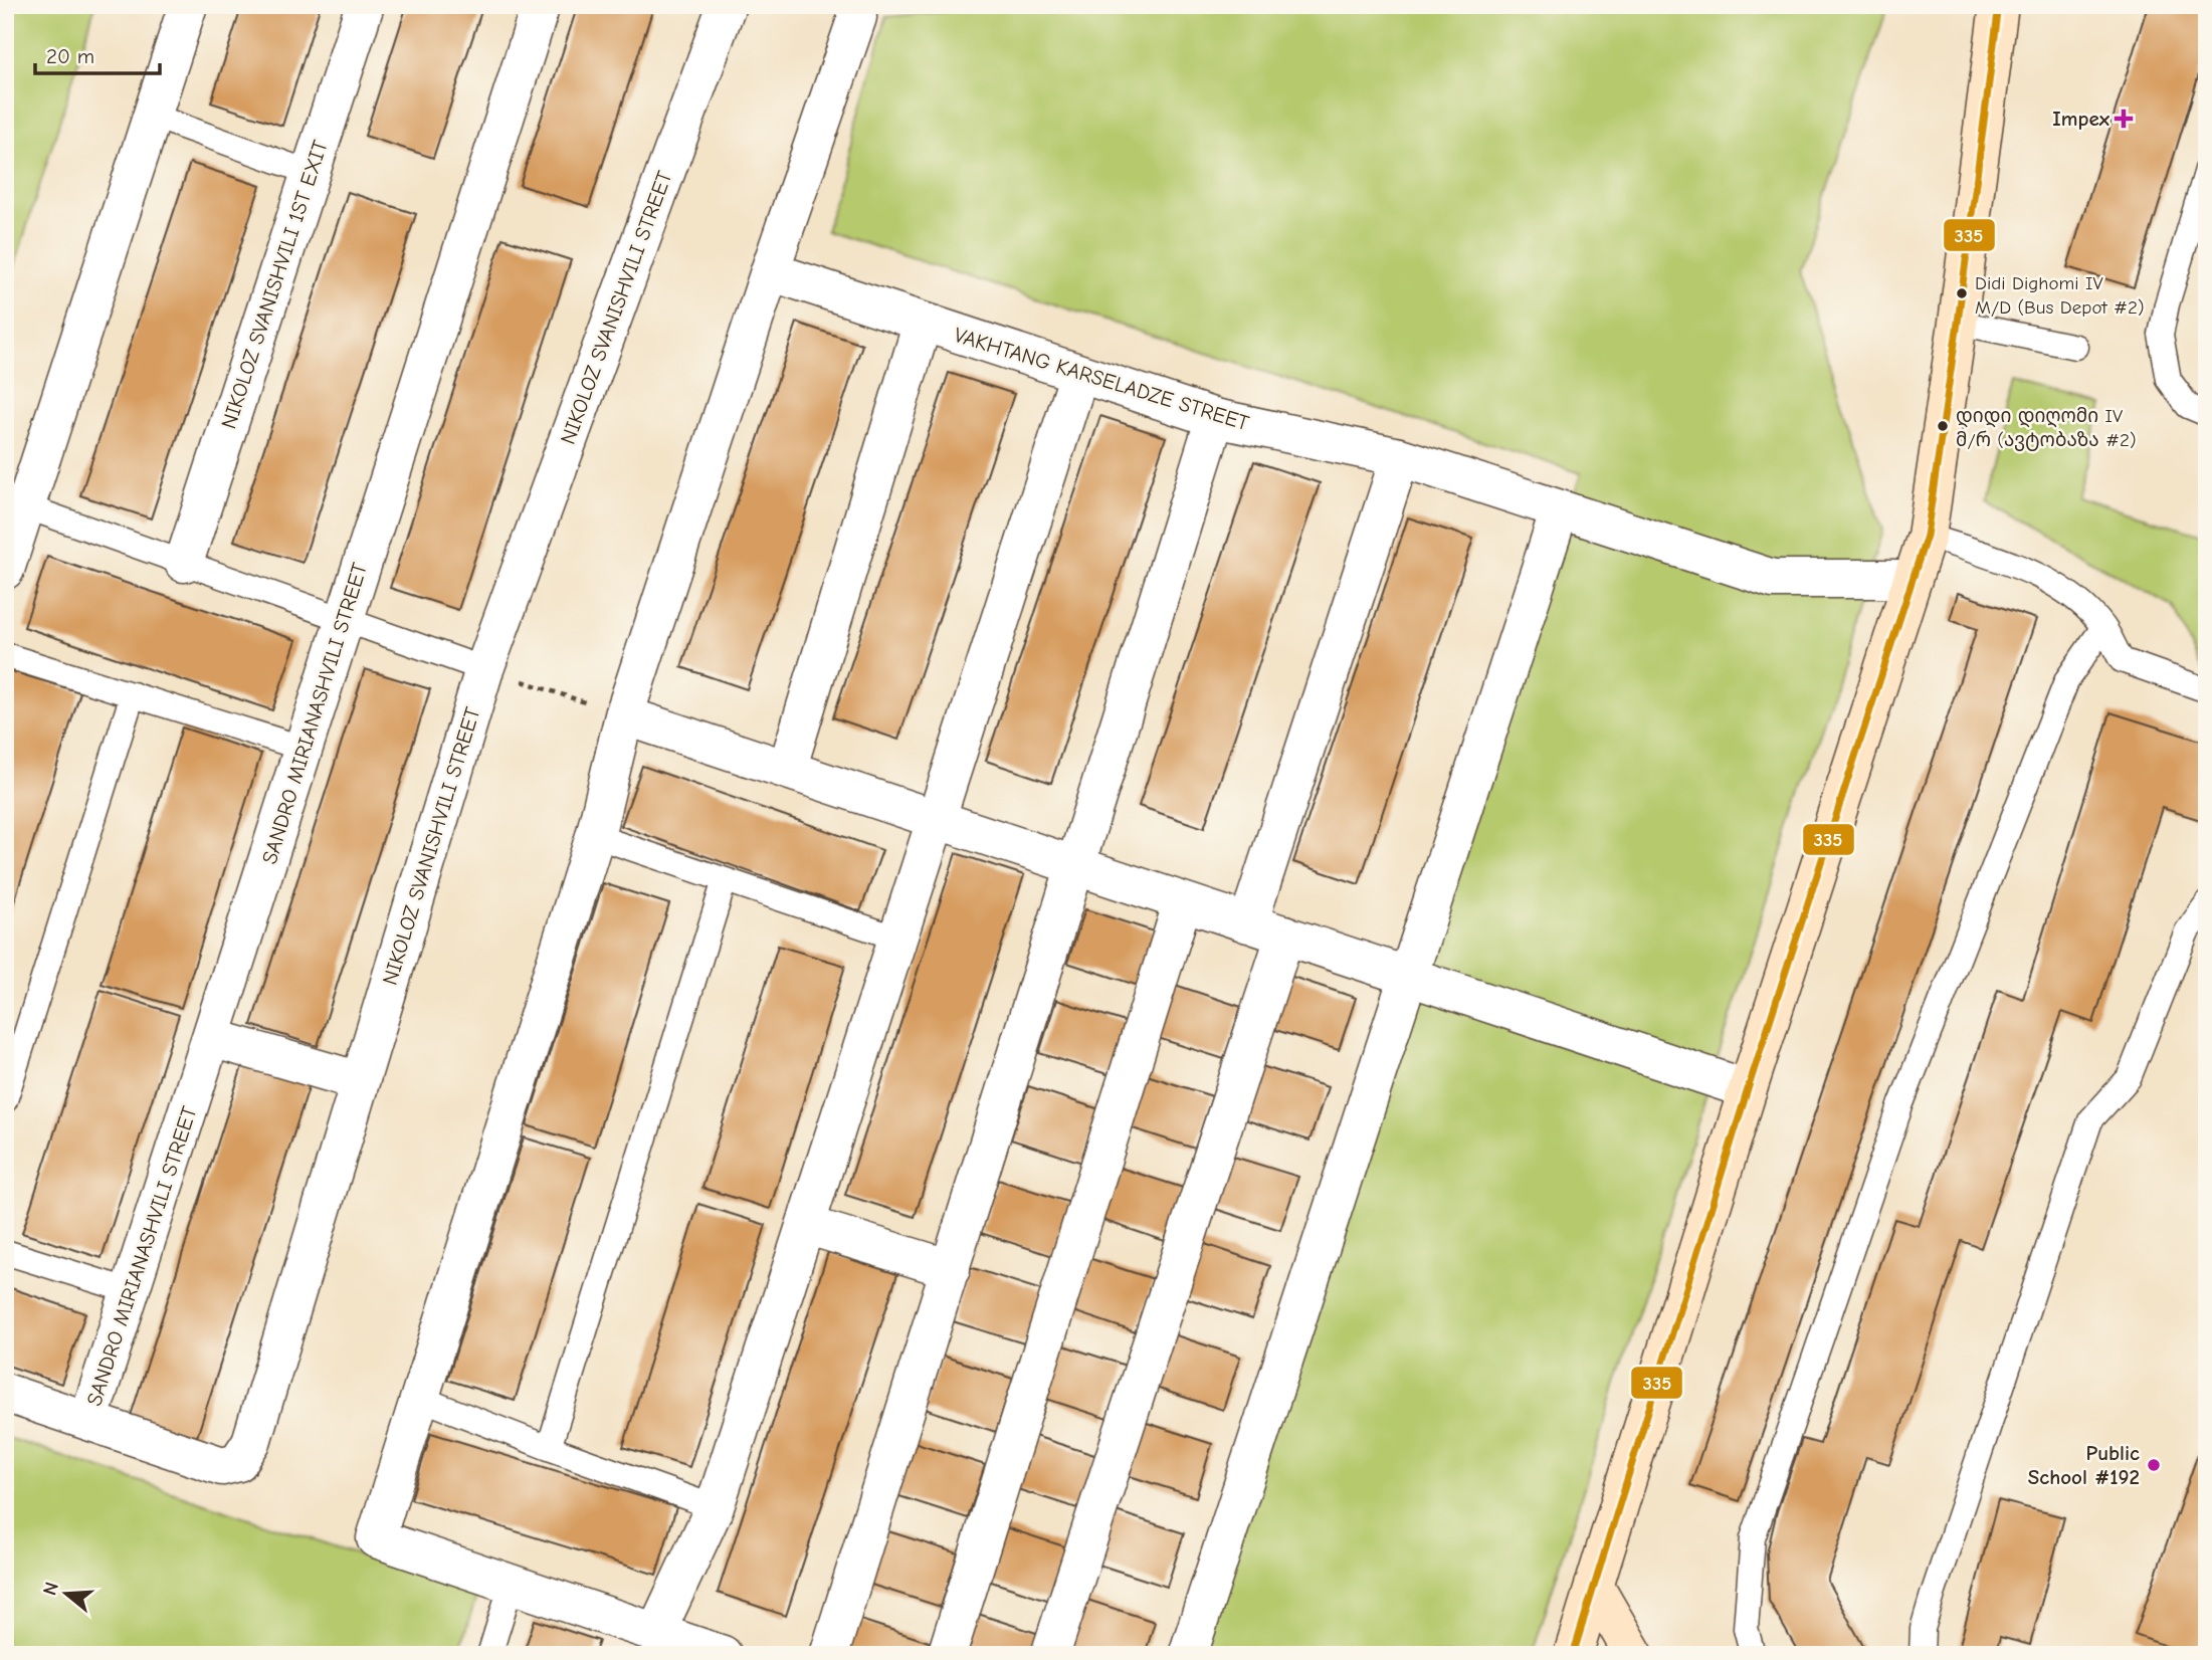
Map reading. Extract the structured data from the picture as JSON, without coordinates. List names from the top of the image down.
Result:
{
  "streets": {
    "street": [
      "NIKOLOZ SVANISHVILI 1ST EXIT",
      "NIKOLOZ SVANISHVILI STREET",
      "VAKHTANG KARSELADZE STREET",
      "SANDRO MIRIANASHVILI STREET"
    ]
  },
  "crossings": [
    ["NIKOLOZ SVANISHVILI STREET", "SANDRO MIRIANASHVILI STREET"]
  ],
  "places": {
    "health": ["Impex"],
    "other": ["Didi Dighomi IV M/D (Bus Depot #2)", "დიდი დიღომი IV მ/რ (ავტობაზა #2)", "Public School #192"]
  },
  "lines": ["transit line 335"],
  "scale_bar": "20 m",
  "north": "left"
}
